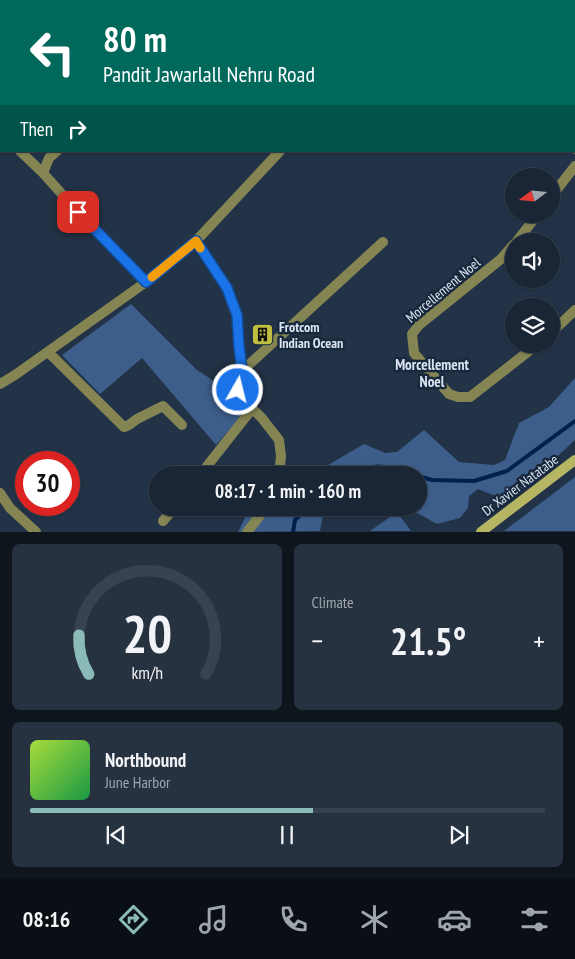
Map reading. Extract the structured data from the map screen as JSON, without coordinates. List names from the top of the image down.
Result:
{
  "streets": {
    "main road": ["Dr Xavier Natatabe"],
    "street": ["Morcellement Noel"]
  },
  "districts": ["Morcellement Noel"],
  "places": {
    "building": ["Frotcom Indian Ocean"]
  },
  "north": "left",
  "page": {
    "turn": ["80 m", "Pandit Jawarlall Nehru Road"],
    "then": "Then",
    "limit": "30",
    "trip": "08:17 · 1 min · 160 m",
    "tile": "Climate",
    "heat": ["−", "21.5°", "+"],
    "song": ["Northbound", "June Harbor"],
    "tabs": "08:16",
    "gauge": ["20", "km/h"]
  }
}
